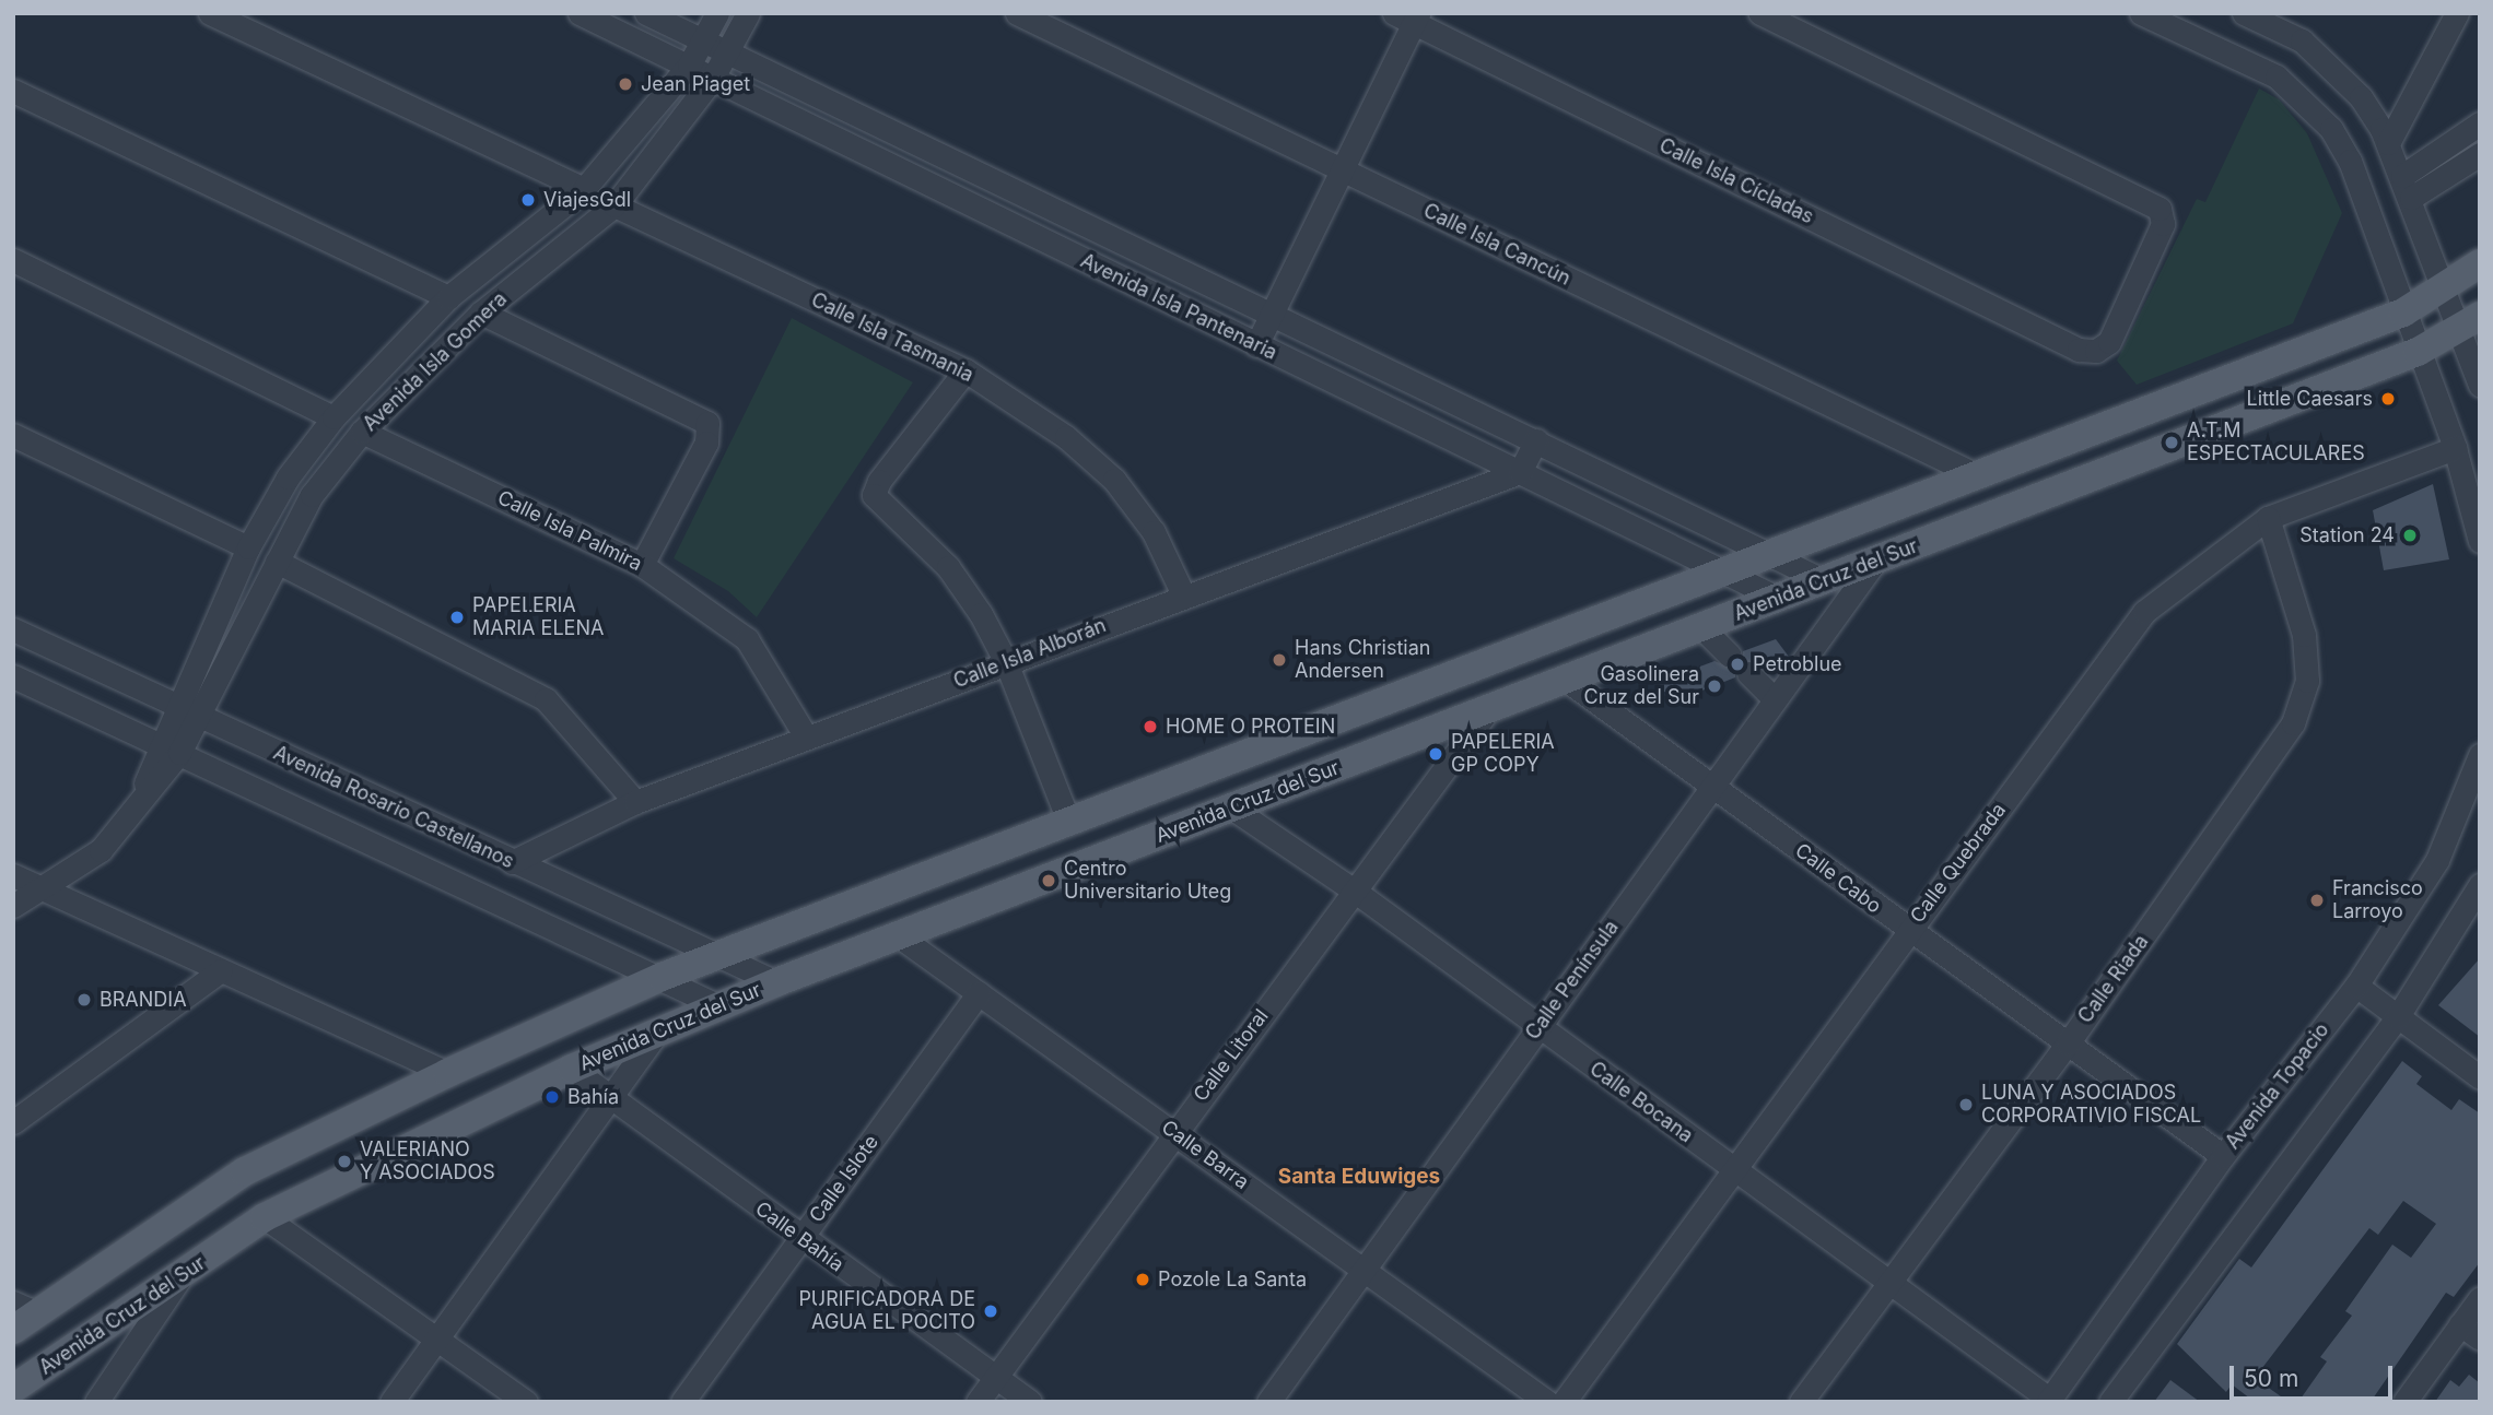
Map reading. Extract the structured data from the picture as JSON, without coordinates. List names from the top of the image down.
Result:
{
  "streets": {
    "main road": ["Avenida Cruz del Sur"],
    "street": [
      "Calle Isla Cícladas",
      "Calle Isla Cancún",
      "Avenida Isla Pantenaria",
      "Calle Isla Tasmania",
      "Avenida Isla Gomera",
      "Calle Isla Palmira",
      "Calle Isla Alborán",
      "Avenida Rosario Castellanos",
      "Calle Quebrada",
      "Calle Cabo",
      "Calle Riada",
      "Calle Península",
      "Calle Litoral",
      "Avenida Topacio",
      "Calle Bocana",
      "Calle Barra",
      "Calle Islote",
      "Calle Bahía"
    ]
  },
  "crossings": [
    ["Avenida Isla Pantenaria", "Avenida Isla Gomera"],
    ["Avenida Isla Pantenaria", "Avenida Cruz del Sur"],
    ["Avenida Isla Pantenaria", "Calle Isla Alborán"],
    ["Calle Isla Tasmania", "Avenida Isla Gomera"],
    ["Calle Isla Tasmania", "Calle Isla Alborán"],
    ["Avenida Isla Gomera", "Calle Isla Palmira"],
    ["Avenida Isla Gomera", "Avenida Rosario Castellanos"],
    ["Calle Isla Palmira", "Calle Isla Alborán"],
    ["Avenida Cruz del Sur", "Avenida Rosario Castellanos"],
    ["Avenida Cruz del Sur", "Calle Cabo"],
    ["Avenida Cruz del Sur", "Calle Península"],
    ["Avenida Cruz del Sur", "Calle Litoral"],
    ["Avenida Cruz del Sur", "Calle Bocana"],
    ["Avenida Cruz del Sur", "Calle Barra"],
    ["Avenida Cruz del Sur", "Calle Bahía"],
    ["Calle Isla Alborán", "Avenida Rosario Castellanos"],
    ["Calle Quebrada", "Calle Cabo"],
    ["Calle Quebrada", "Calle Riada"],
    ["Calle Quebrada", "Calle Bocana"],
    ["Calle Cabo", "Calle Riada"],
    ["Calle Cabo", "Calle Península"],
    ["Calle Cabo", "Avenida Topacio"],
    ["Calle Riada", "Calle Bocana"],
    ["Calle Península", "Calle Bocana"],
    ["Calle Península", "Calle Barra"],
    ["Calle Litoral", "Calle Bocana"],
    ["Calle Litoral", "Calle Barra"],
    ["Calle Litoral", "Calle Bahía"],
    ["Avenida Topacio", "Calle Bocana"],
    ["Calle Barra", "Calle Islote"],
    ["Calle Islote", "Calle Bahía"]
  ],
  "districts": ["Santa Eduwiges"],
  "places": [
    "Jean Piaget",
    "ViajesGdl",
    "Little Caesars",
    "A.T.M ESPECTACULARES",
    "Station 24",
    "PAPELERIA MARIA ELENA",
    "Hans Christian Andersen",
    "Petroblue",
    "Gasolinera Cruz del Sur",
    "HOME O PROTEIN",
    "PAPELERIA GP COPY",
    "Centro Universitario Uteg",
    "Francisco Larroyo",
    "BRANDIA",
    "Bahía",
    "LUNA Y ASOCIADOS CORPORATIVIO FISCAL",
    "VALERIANO Y ASOCIADOS",
    "Pozole La Santa",
    "PURIFICADORA DE AGUA EL POCITO"
  ],
  "scale_bar": "50 m"
}
